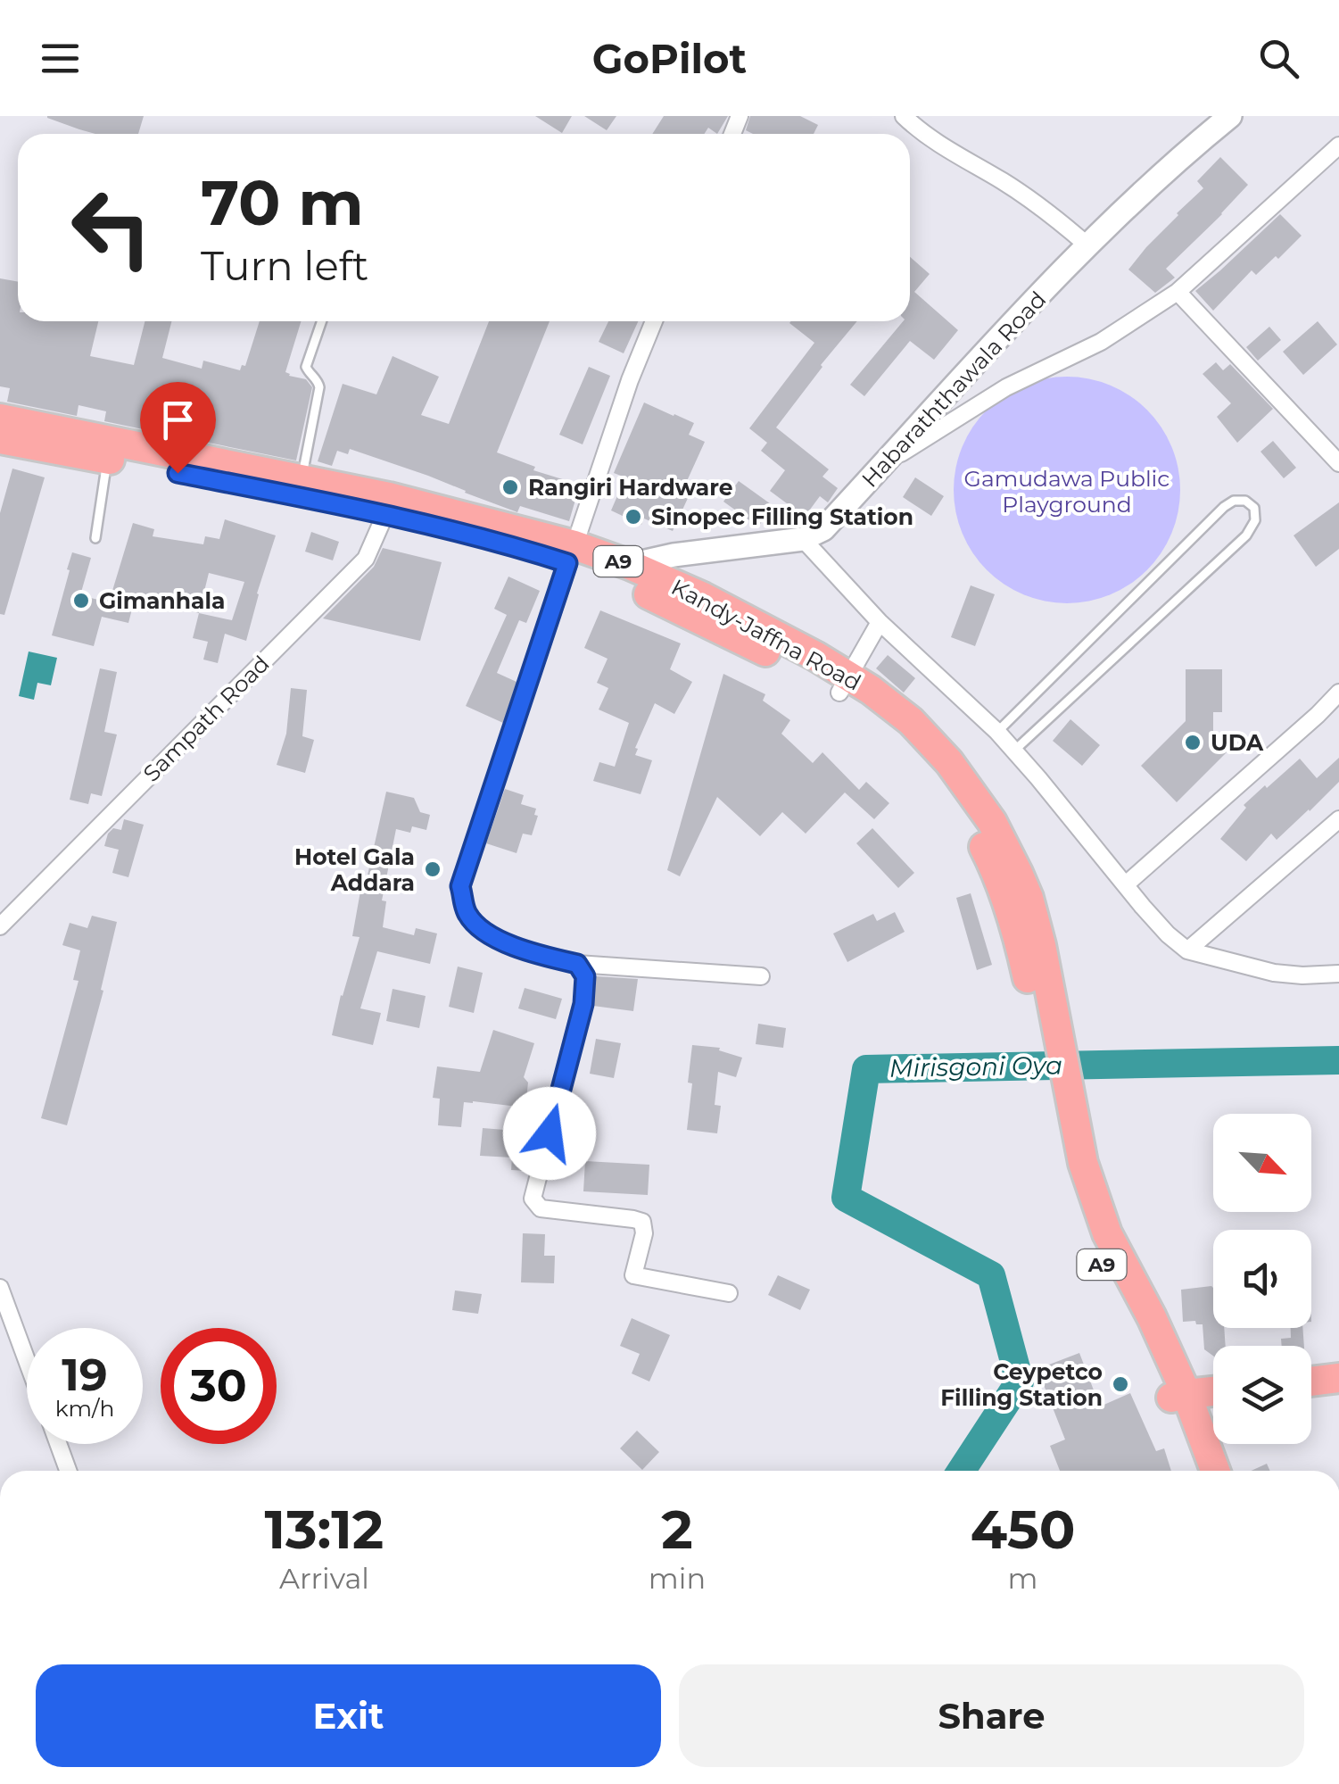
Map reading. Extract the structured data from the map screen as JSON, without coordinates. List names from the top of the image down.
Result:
{
  "streets": {
    "highway": ["A9", "Kandy-Jaffna Road"],
    "street": ["Habaraththawala Road", "Sampath Road"]
  },
  "crossings": [
    ["Habaraththawala Road", "Kandy-Jaffna Road"],
    ["Kandy-Jaffna Road", "Sampath Road"]
  ],
  "water": ["Mirisgoni Oya"],
  "parks": ["Gamudawa Public Playground"],
  "places": [
    "Rangiri Hardware",
    "Sinopec Filling Station",
    "Gimanhala",
    "UDA",
    "Hotel Gala Addara",
    "Ceypetco Filling Station"
  ],
  "north": "bottom right",
  "page": {
    "header": "GoPilot",
    "turn": ["70 m", "Turn left"],
    "speed": "19 km/h",
    "limit": "30",
    "eta": [
      "13:12",
      "Arrival",
      "2",
      "min",
      "450",
      "m"
    ],
    "buttons": ["Exit", "Share"]
  }
}
